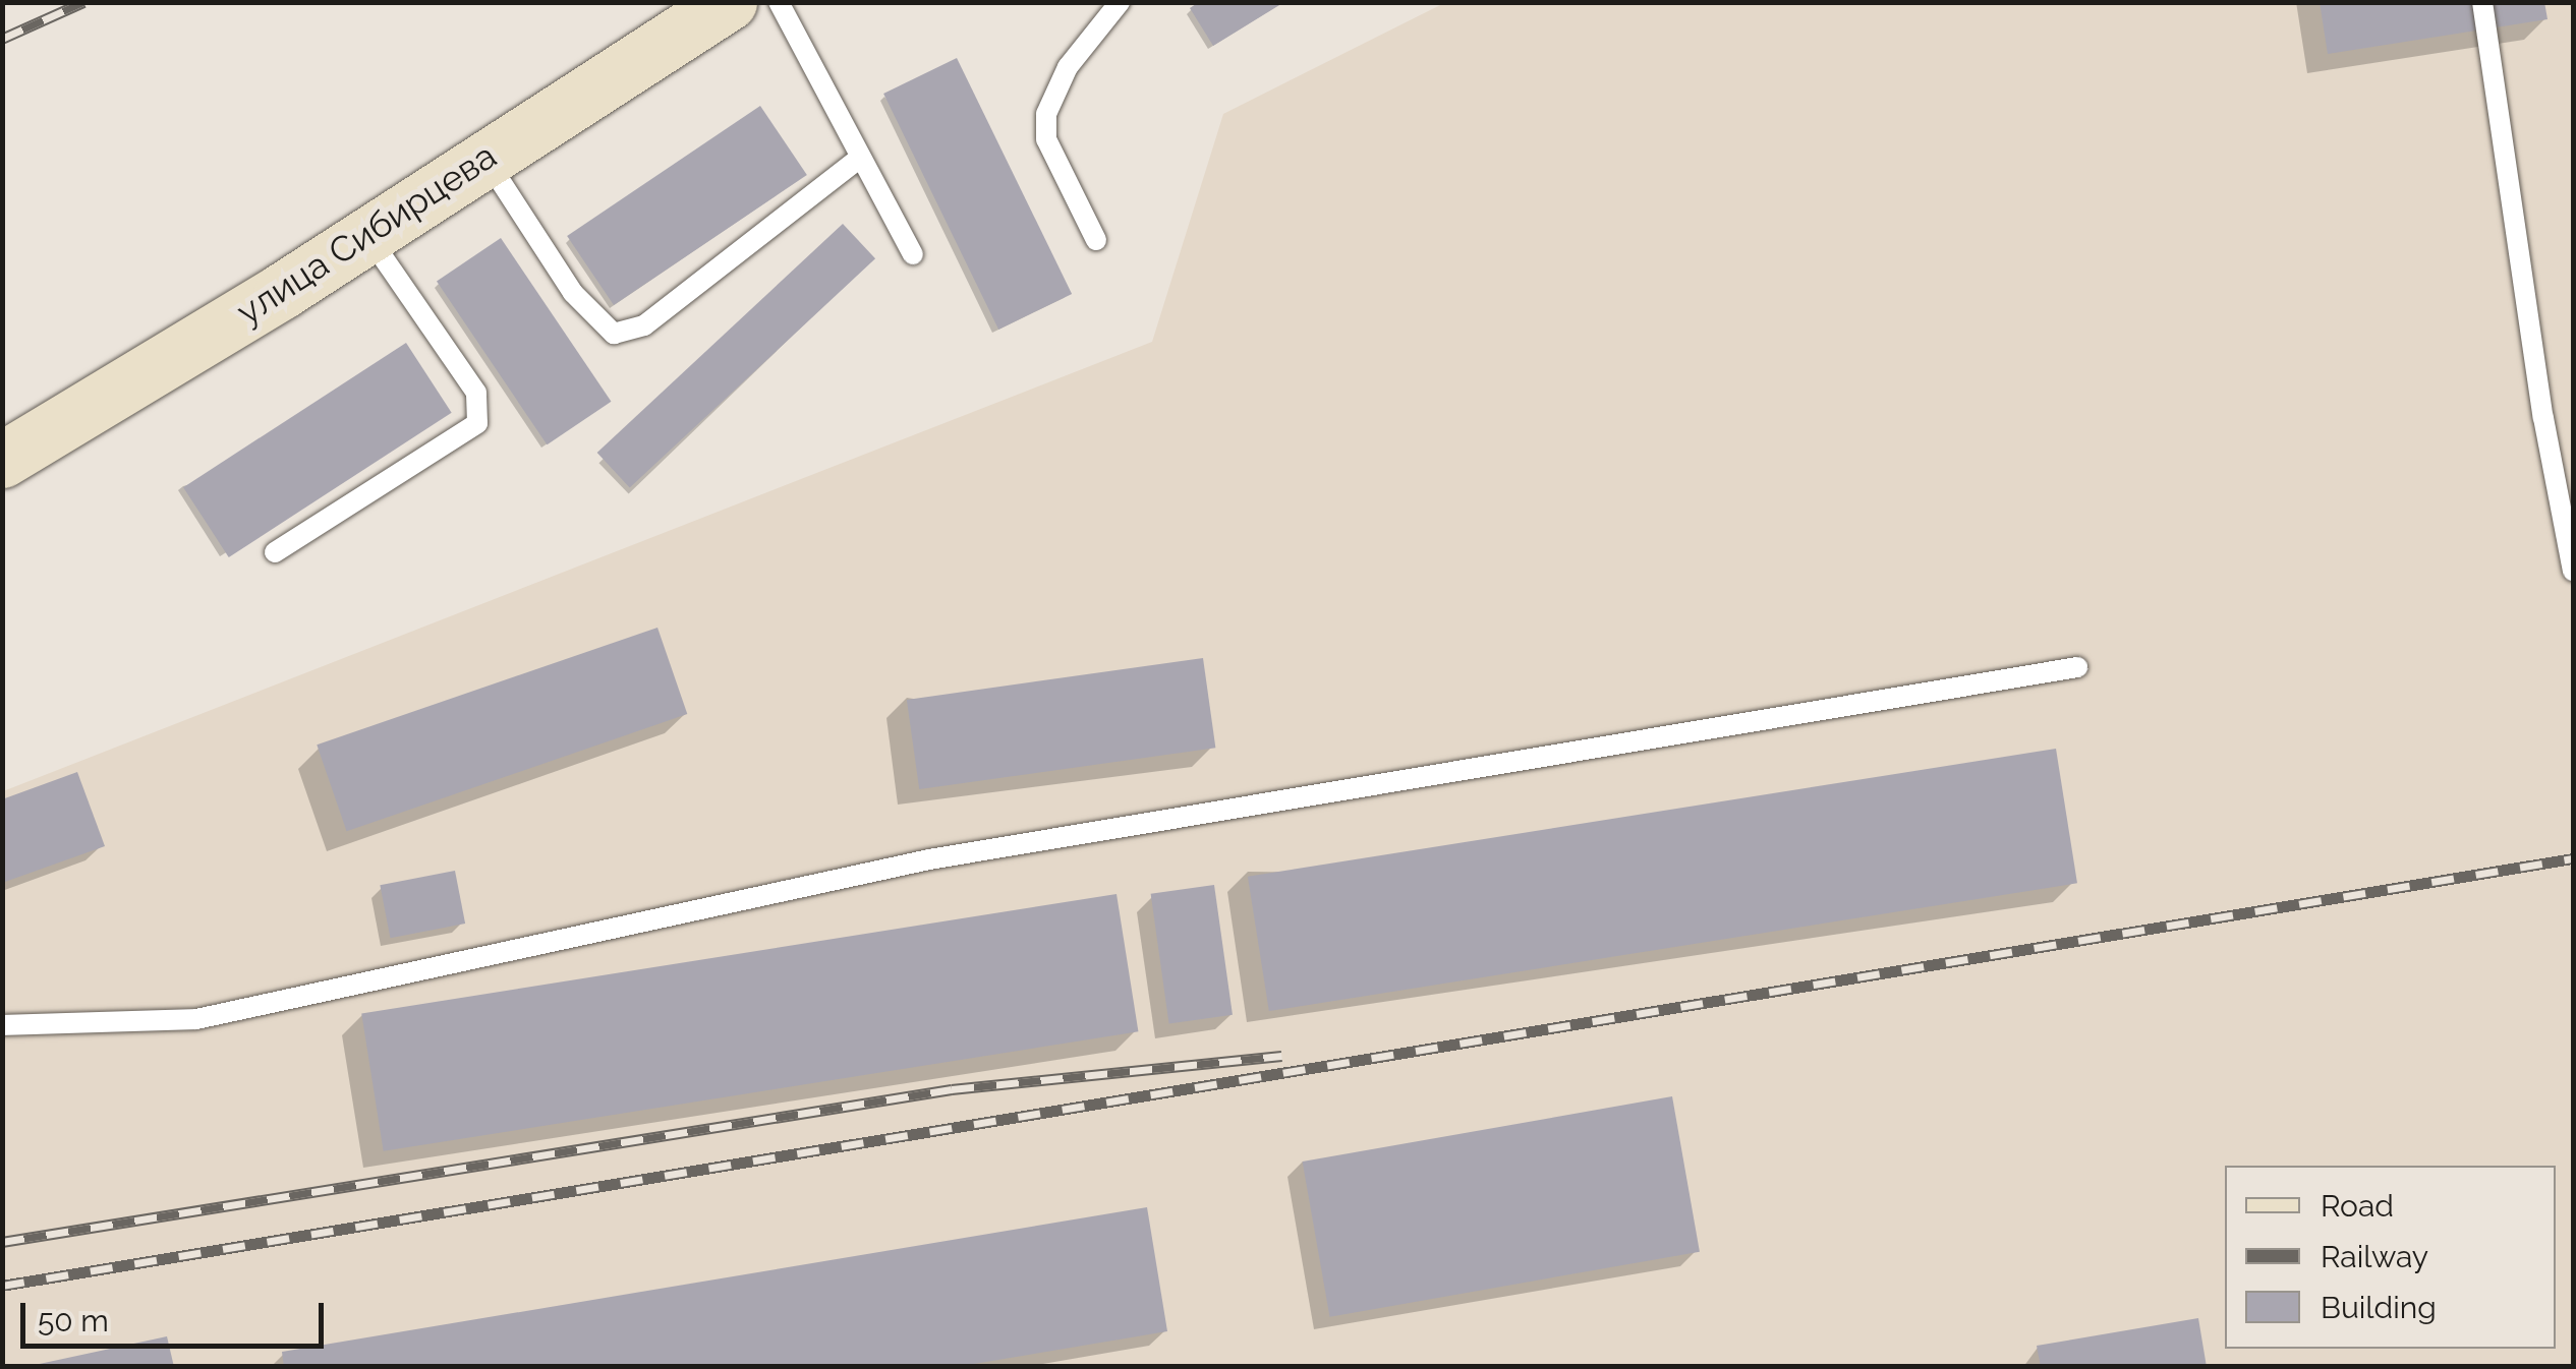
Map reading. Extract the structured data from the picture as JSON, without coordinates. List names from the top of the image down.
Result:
{
  "streets": {
    "street": ["улица Сибирцева"]
  },
  "legend": ["Road", "Railway", "Building"],
  "scale_bar": "50 m"
}
